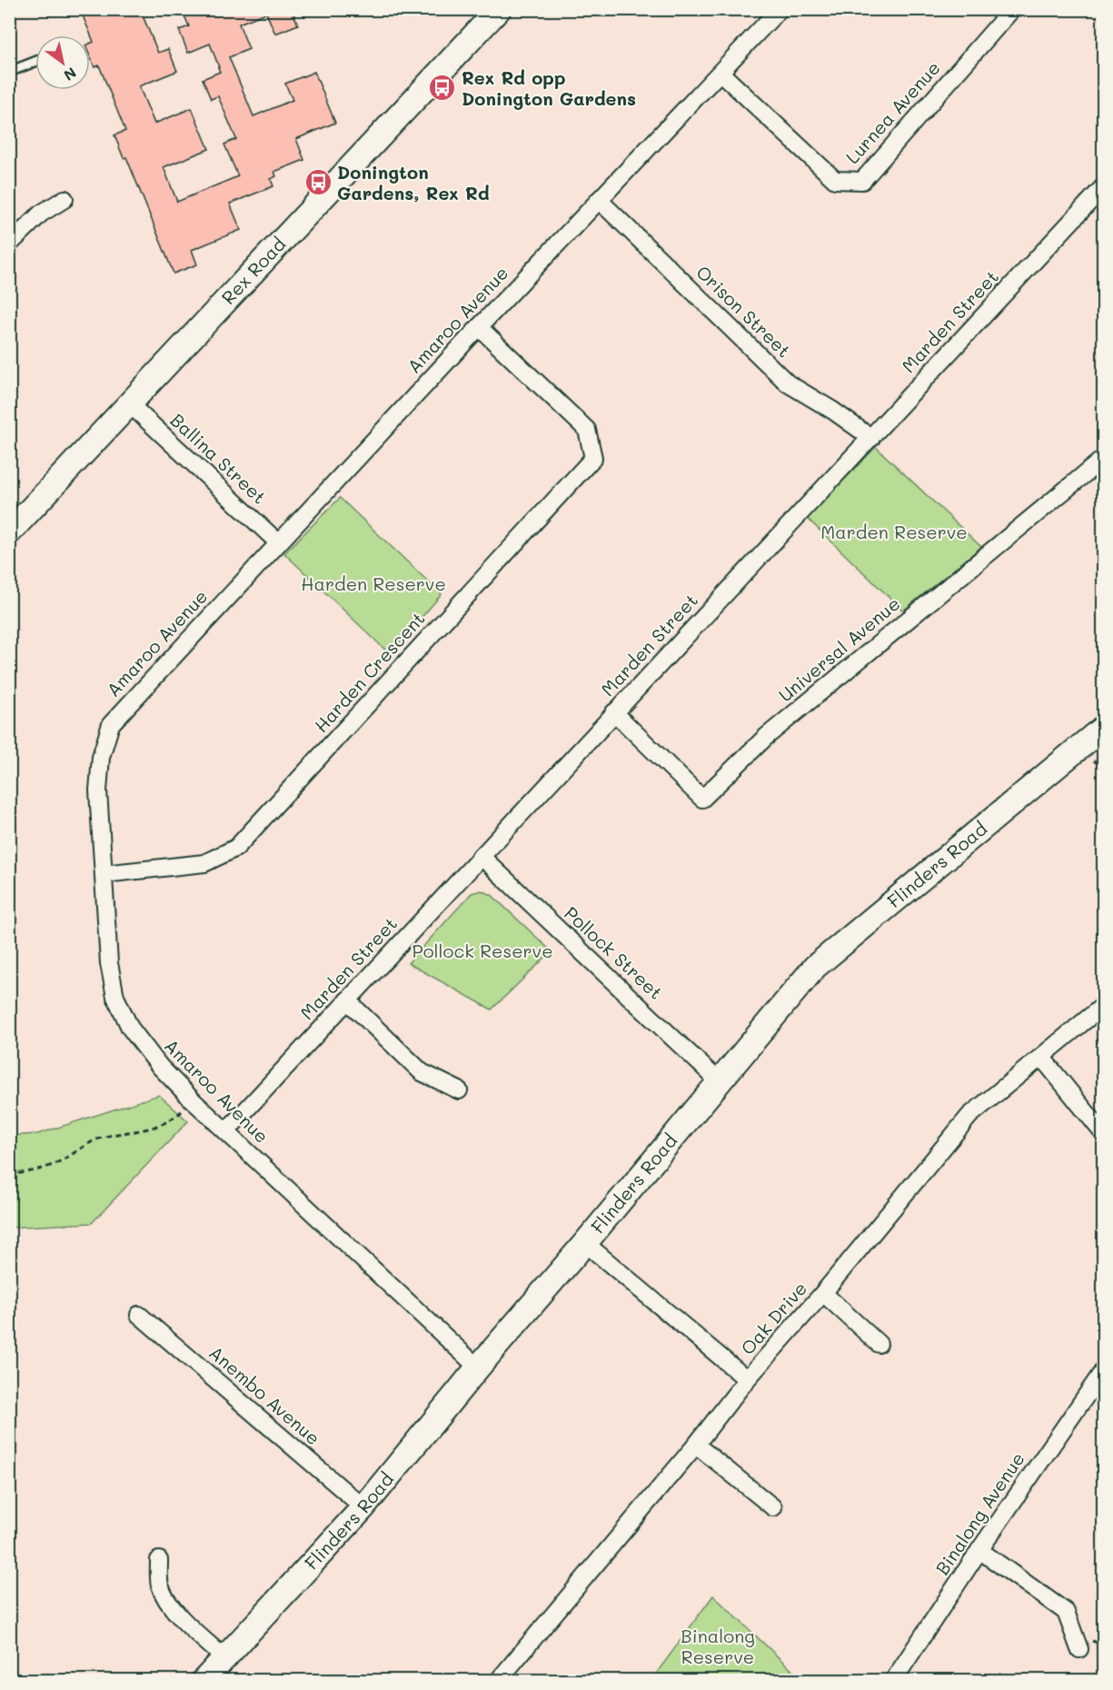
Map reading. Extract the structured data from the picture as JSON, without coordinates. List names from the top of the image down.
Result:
{
  "streets": {
    "street": [
      "Lurnea Avenue",
      "Rex Road",
      "Orison Street",
      "Amaroo Avenue",
      "Marden Street",
      "Ballina Street",
      "Universal Avenue",
      "Harden Crescent",
      "Flinders Road",
      "Pollock Street",
      "Oak Drive",
      "Anembo Avenue",
      "Binalong Avenue"
    ]
  },
  "crossings": [
    ["Lurnea Avenue", "Amaroo Avenue"],
    ["Rex Road", "Ballina Street"],
    ["Orison Street", "Amaroo Avenue"],
    ["Orison Street", "Marden Street"],
    ["Amaroo Avenue", "Marden Street"],
    ["Amaroo Avenue", "Ballina Street"],
    ["Amaroo Avenue", "Harden Crescent"],
    ["Amaroo Avenue", "Flinders Road"],
    ["Marden Street", "Universal Avenue"],
    ["Marden Street", "Pollock Street"],
    ["Flinders Road", "Pollock Street"],
    ["Flinders Road", "Anembo Avenue"]
  ],
  "parks": [
    "Marden Reserve",
    "Harden Reserve",
    "Pollock Reserve",
    "Binalong Reserve"
  ],
  "places": {
    "bus stop": ["Rex Rd opp Donington Gardens", "Donington Gardens, Rex Rd"]
  },
  "north": "bottom right"
}
